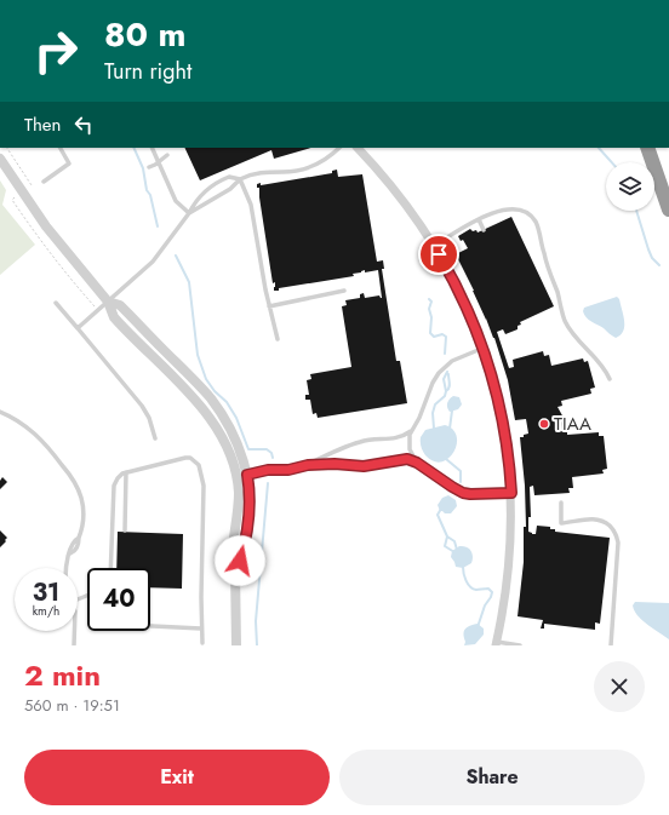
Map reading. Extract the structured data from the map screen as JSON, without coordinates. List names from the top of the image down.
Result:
{
  "places": ["TIAA"],
  "page": {
    "turn": ["80 m", "Turn right"],
    "then": "Then",
    "speed": "31 km/h",
    "limit": "40",
    "heading": ["2 min", "560 m · 19:51"],
    "buttons": ["Exit", "Share"]
  }
}
